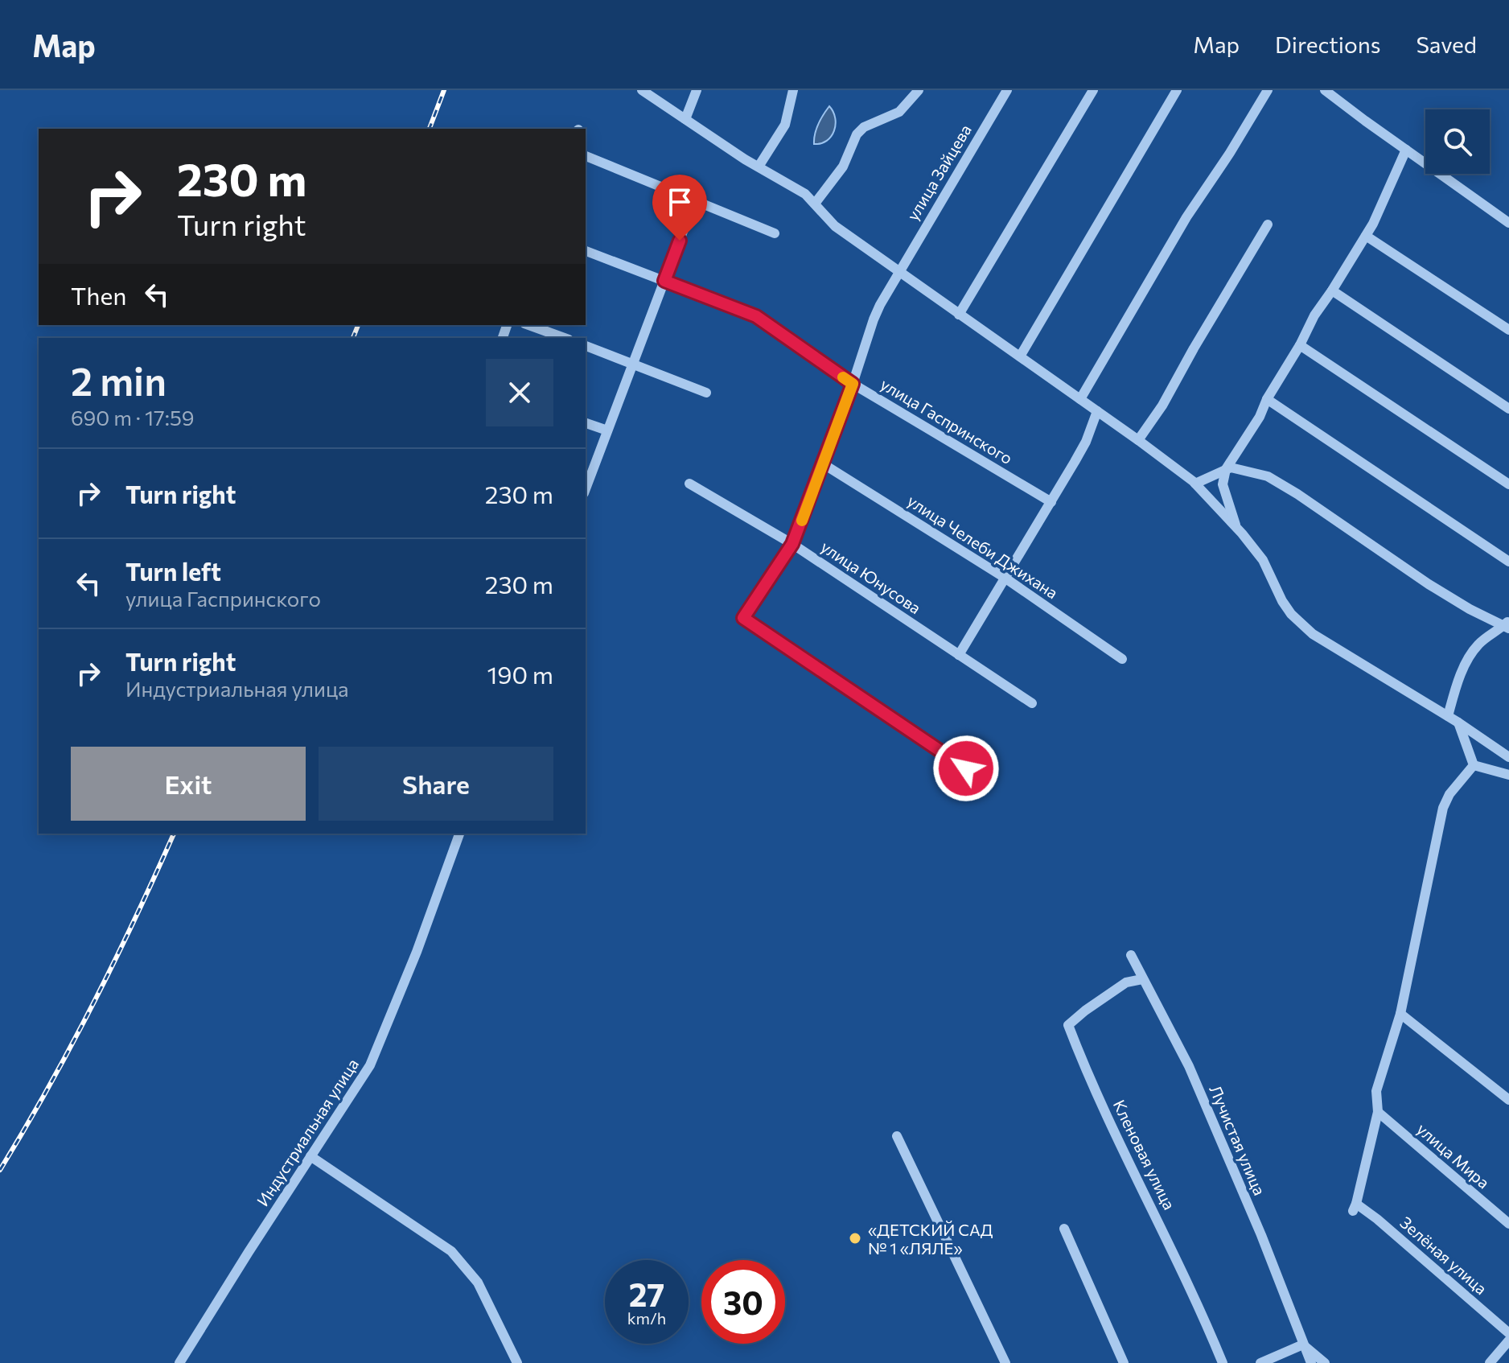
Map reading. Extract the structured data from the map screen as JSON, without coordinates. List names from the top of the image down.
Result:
{
  "streets": {
    "street": [
      "улица Зайцева",
      "улица Гаспринского",
      "улица Челеби Джихана",
      "улица Юнусова",
      "Индустриальная улица",
      "Лучистая улица",
      "Кленовая улица",
      "улица Мира",
      "Зелёная улица"
    ]
  },
  "crossings": [
    ["улица Зайцева", "улица Гаспринского"],
    ["улица Зайцева", "улица Челеби Джихана"],
    ["улица Зайцева", "улица Юнусова"],
    ["Лучистая улица", "Кленовая улица"],
    ["улица Мира", "Зелёная улица"]
  ],
  "places": ["«ДЕТСКИЙ САД № 1 «ЛЯЛЕ»"],
  "page": {
    "header": "Map",
    "nav": ["Map", "Directions", "Saved"],
    "turn": ["230 m", "Turn right"],
    "then": "Then",
    "heading": ["2 min", "690 m · 17:59"],
    "list": [
      {
        "name": "Turn right",
        "value": "230 m"
      },
      {
        "name": "Turn left",
        "note": "улица Гаспринского",
        "value": "230 m"
      },
      {
        "name": "Turn right",
        "note": "Индустриальная улица",
        "value": "190 m"
      }
    ],
    "buttons": ["Exit", "Share"],
    "speed": "27 km/h",
    "limit": "30"
  }
}
